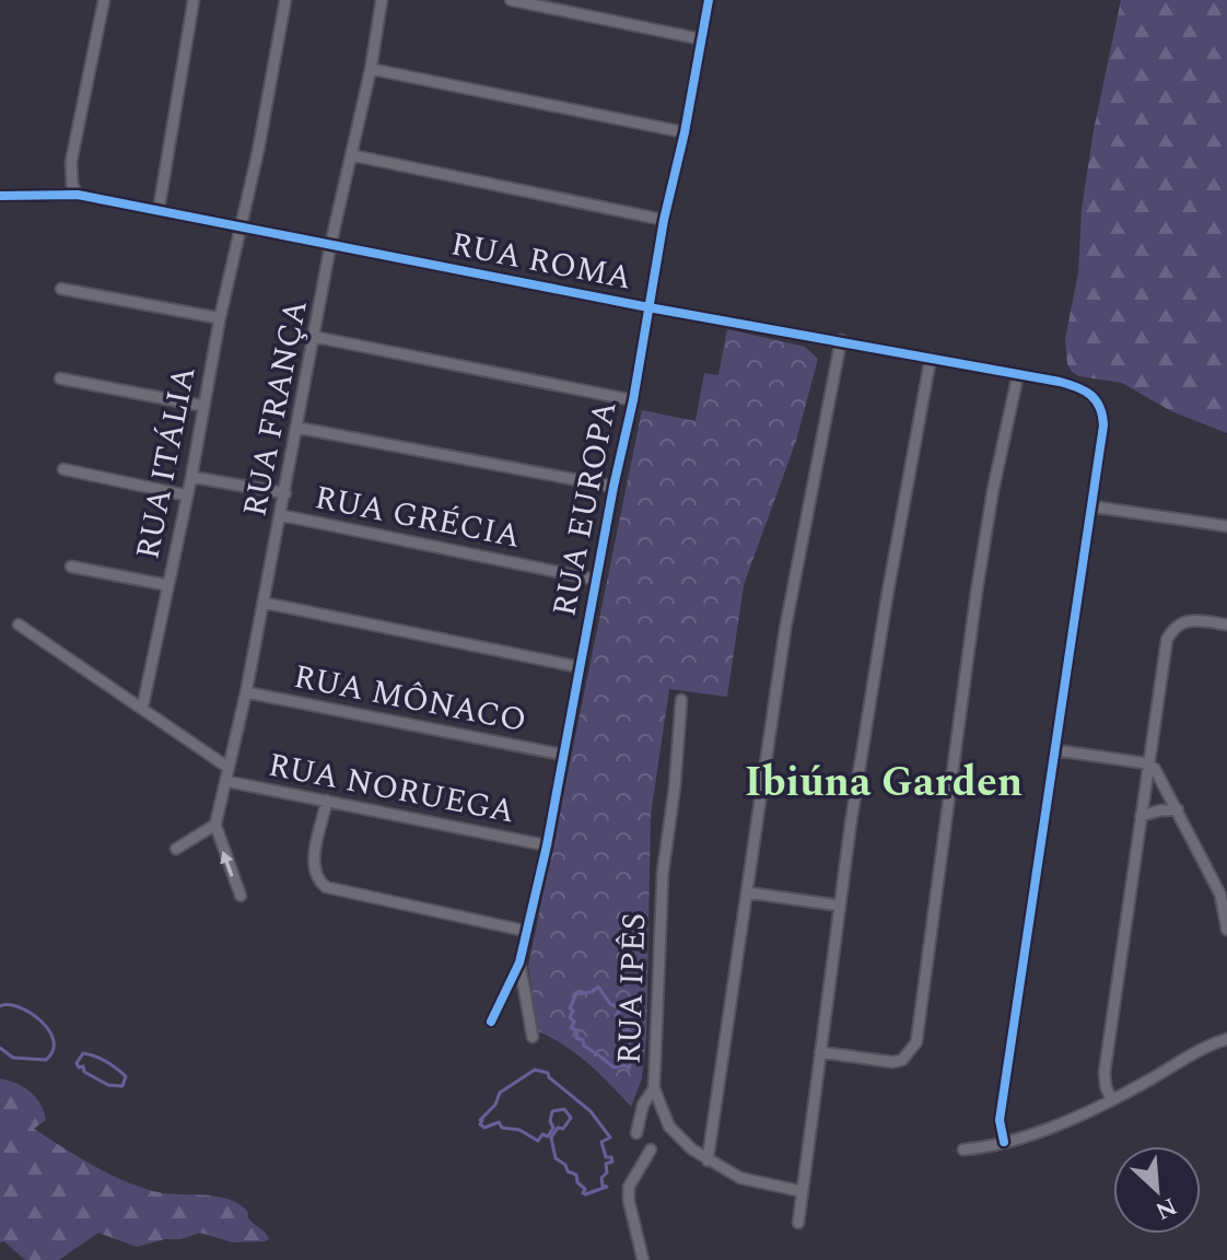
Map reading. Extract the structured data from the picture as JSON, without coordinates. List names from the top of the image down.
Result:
{
  "streets": {
    "street": [
      "RUA ROMA",
      "RUA FRANÇA",
      "RUA ITÁLIA",
      "RUA EUROPA",
      "RUA GRÉCIA",
      "RUA MÔNACO",
      "RUA NORUEGA",
      "RUA IPÊS"
    ]
  },
  "crossings": [
    ["RUA ROMA", "RUA FRANÇA"],
    ["RUA ROMA", "RUA ITÁLIA"],
    ["RUA ROMA", "RUA EUROPA"],
    ["RUA FRANÇA", "RUA GRÉCIA"],
    ["RUA FRANÇA", "RUA MÔNACO"],
    ["RUA FRANÇA", "RUA NORUEGA"],
    ["RUA EUROPA", "RUA GRÉCIA"],
    ["RUA EUROPA", "RUA MÔNACO"],
    ["RUA EUROPA", "RUA NORUEGA"]
  ],
  "districts": ["Ibiúna Garden"],
  "north": "bottom right"
}
